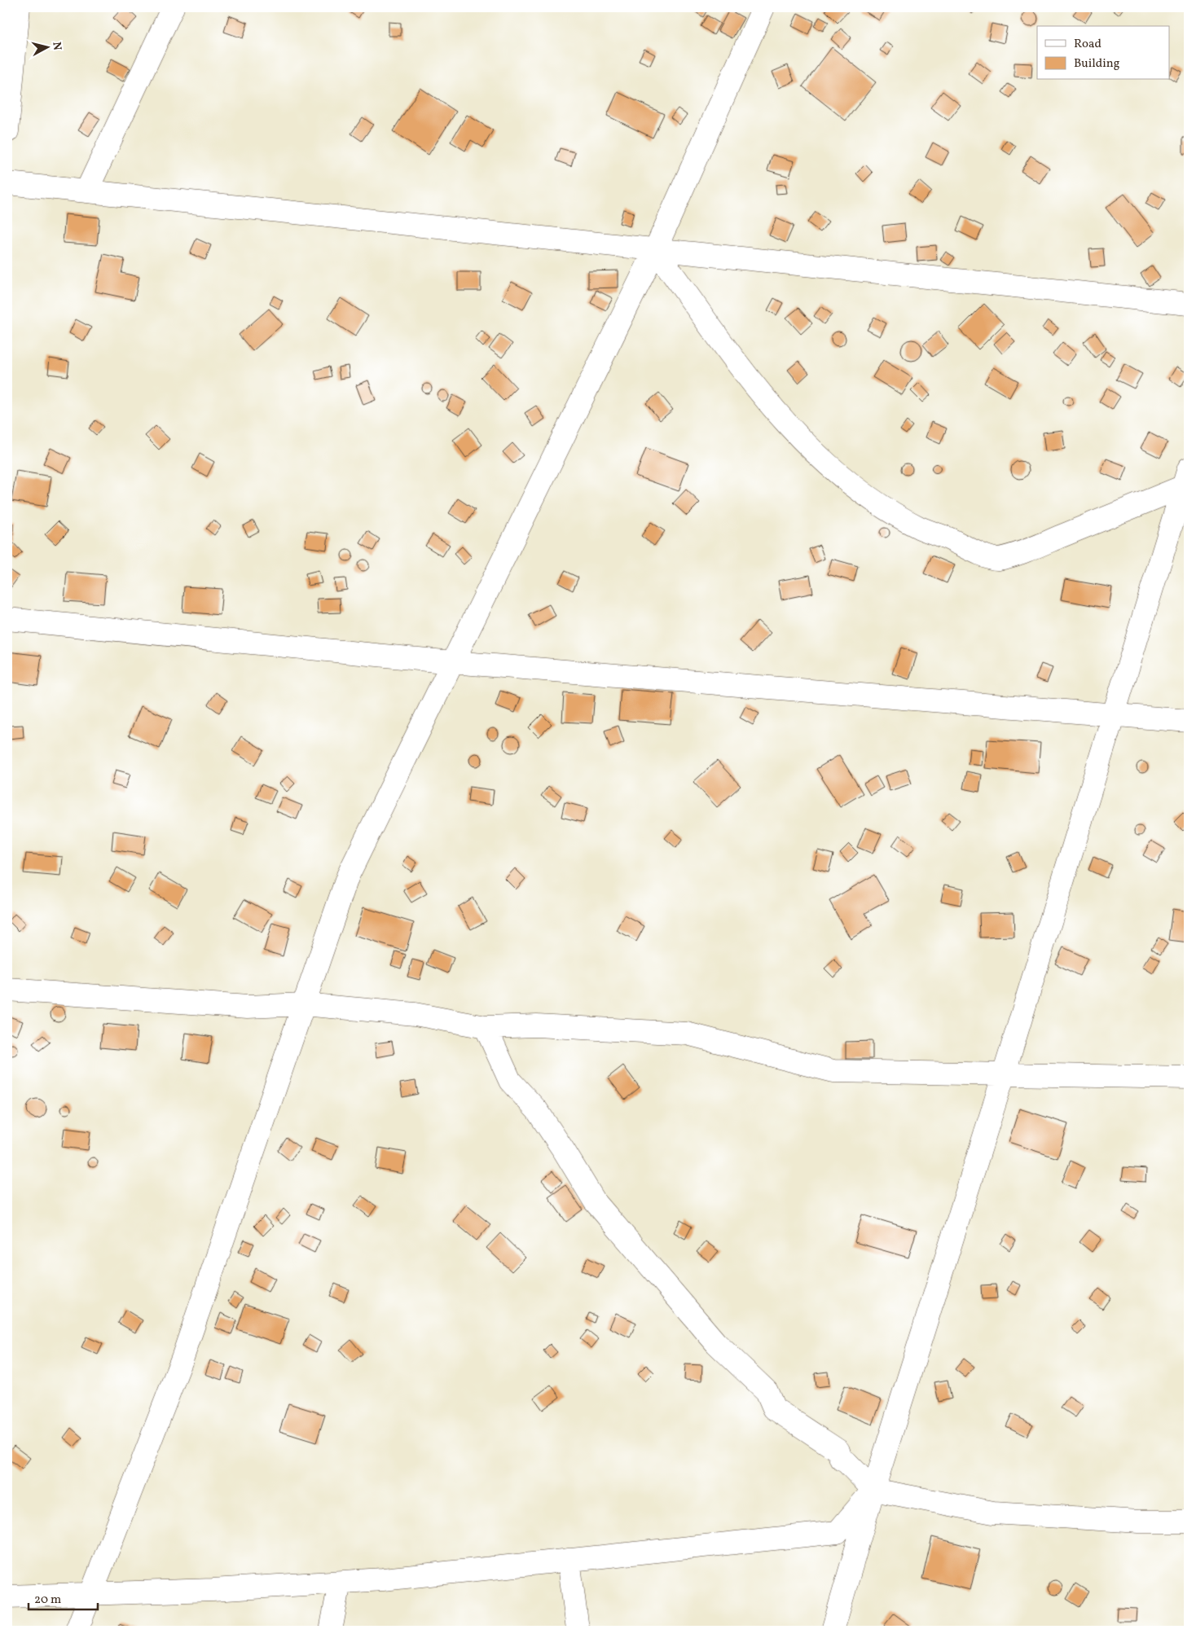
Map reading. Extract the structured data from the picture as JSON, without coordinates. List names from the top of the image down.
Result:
{
  "legend": ["Road", "Building"],
  "scale_bar": "20 m",
  "north": "right"
}
